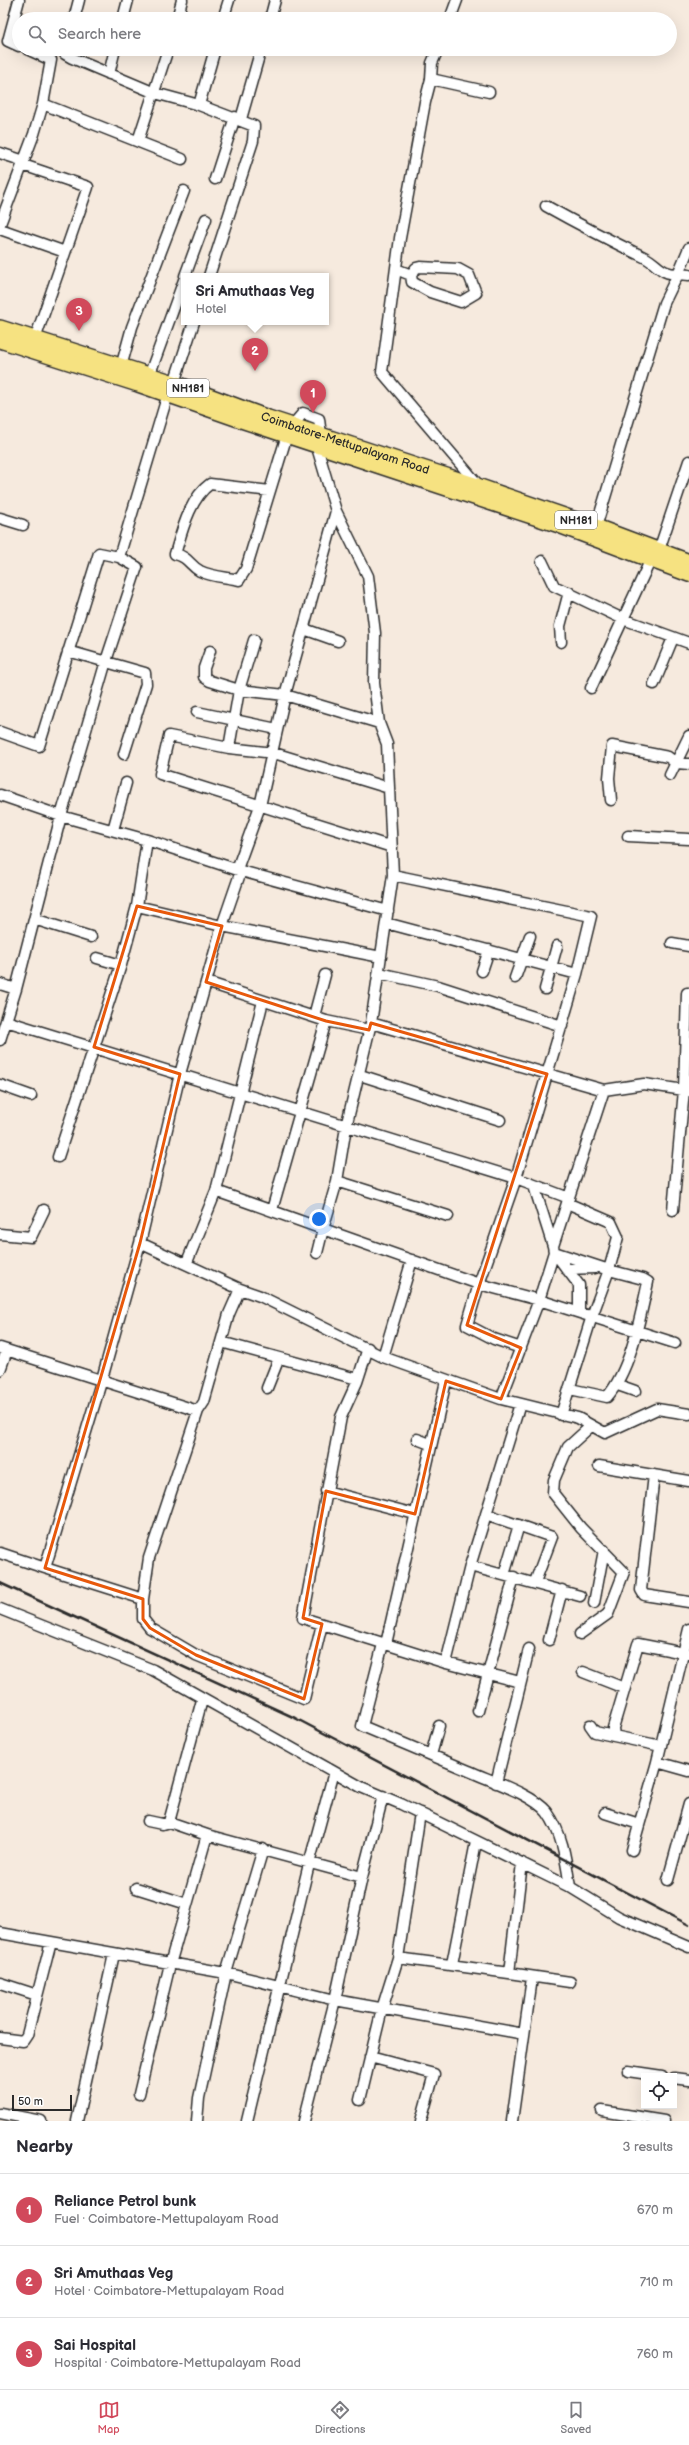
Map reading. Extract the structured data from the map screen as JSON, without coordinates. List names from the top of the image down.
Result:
{
  "streets": {
    "highway": ["NH181", "Coimbatore-Mettupalayam Road"]
  },
  "crossings": [
    ["NH181", "Coimbatore-Mettupalayam Road"]
  ],
  "scale_bar": "50 m",
  "page": {
    "search": "Search here",
    "popup": ["Sri Amuthaas Veg", "Hotel"],
    "pins": ["3", "2", "1"],
    "scale": "50 m",
    "heading": ["Nearby", "3 results"],
    "list": [
      {
        "mark": "1",
        "name": "Reliance Petrol bunk",
        "note": "Fuel · Coimbatore-Mettupalayam Road",
        "value": "670 m"
      },
      {
        "mark": "2",
        "name": "Sri Amuthaas Veg",
        "note": "Hotel · Coimbatore-Mettupalayam Road",
        "value": "710 m"
      },
      {
        "mark": "3",
        "name": "Sai Hospital",
        "note": "Hospital · Coimbatore-Mettupalayam Road",
        "value": "760 m"
      }
    ],
    "nav": ["Map", "Directions", "Saved"]
  }
}
